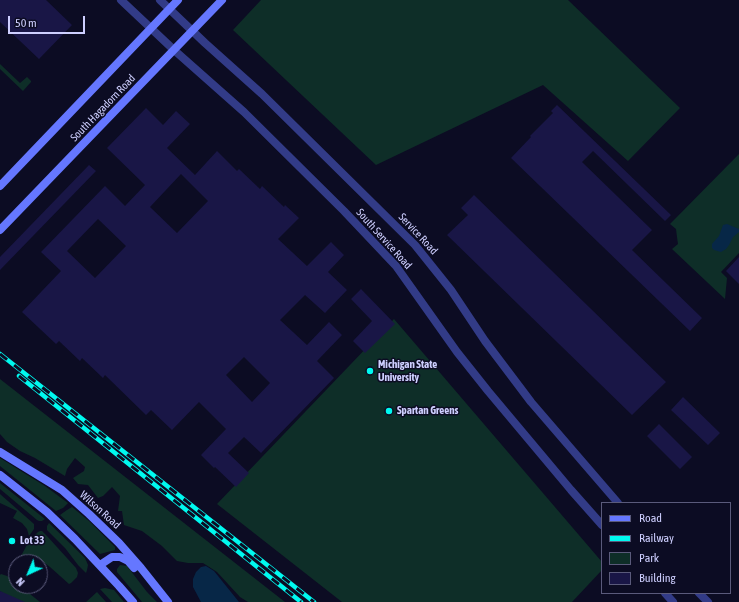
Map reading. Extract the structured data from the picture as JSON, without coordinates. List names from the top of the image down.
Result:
{
  "streets": {
    "street": [
      "South Hagadorn Road",
      "Service Road",
      "South Service Road",
      "Wilson Road"
    ]
  },
  "crossings": [
    ["South Hagadorn Road", "Service Road"],
    ["South Hagadorn Road", "South Service Road"]
  ],
  "places": ["Michigan State University", "Spartan Greens", "Lot 33"],
  "legend": [
    "Road",
    "Railway",
    "Park",
    "Building"
  ],
  "scale_bar": "50 m",
  "north": "bottom left"
}
